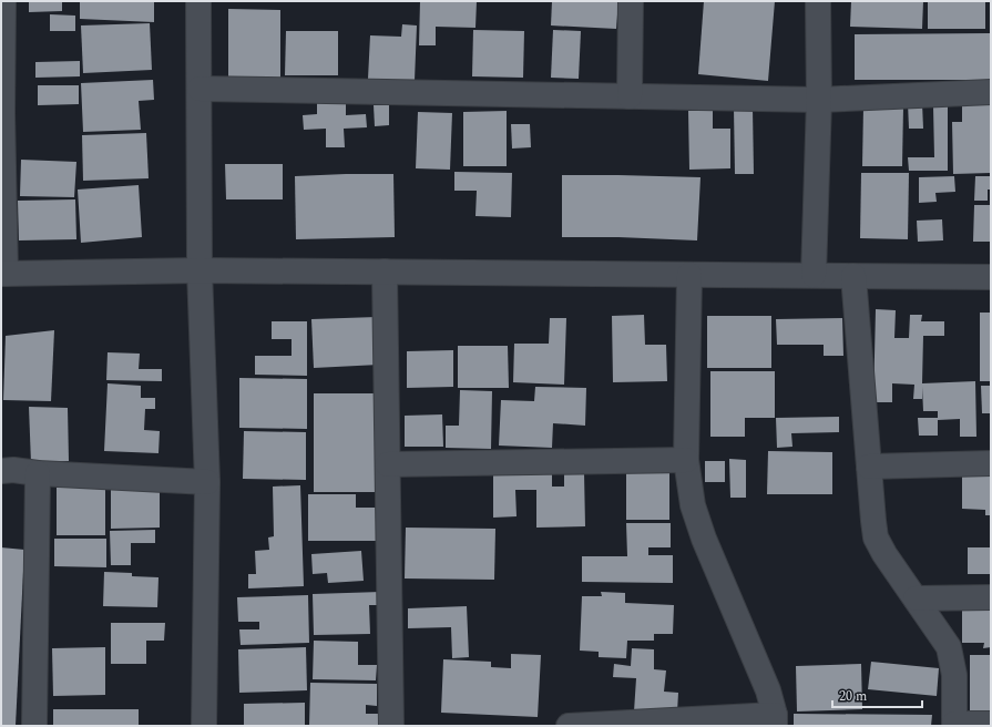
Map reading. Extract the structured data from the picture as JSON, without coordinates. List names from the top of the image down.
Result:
{
  "scale_bar": "20 m"
}
